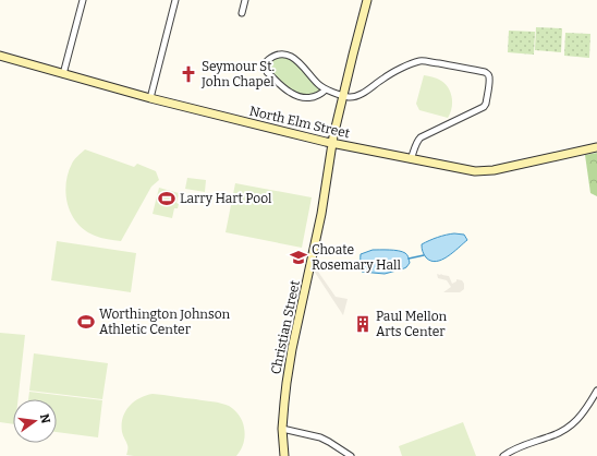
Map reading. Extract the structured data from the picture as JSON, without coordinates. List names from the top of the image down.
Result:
{
  "streets": {
    "main road": ["North Elm Street", "Christian Street"]
  },
  "crossings": [
    ["North Elm Street", "Christian Street"]
  ],
  "places": {
    "church": ["Seymour St. John Chapel"],
    "sports": ["Larry Hart Pool", "Worthington Johnson Athletic Center"],
    "school or university": ["Choate Rosemary Hall"],
    "building": ["Paul Mellon Arts Center"]
  },
  "north": "right"
}
